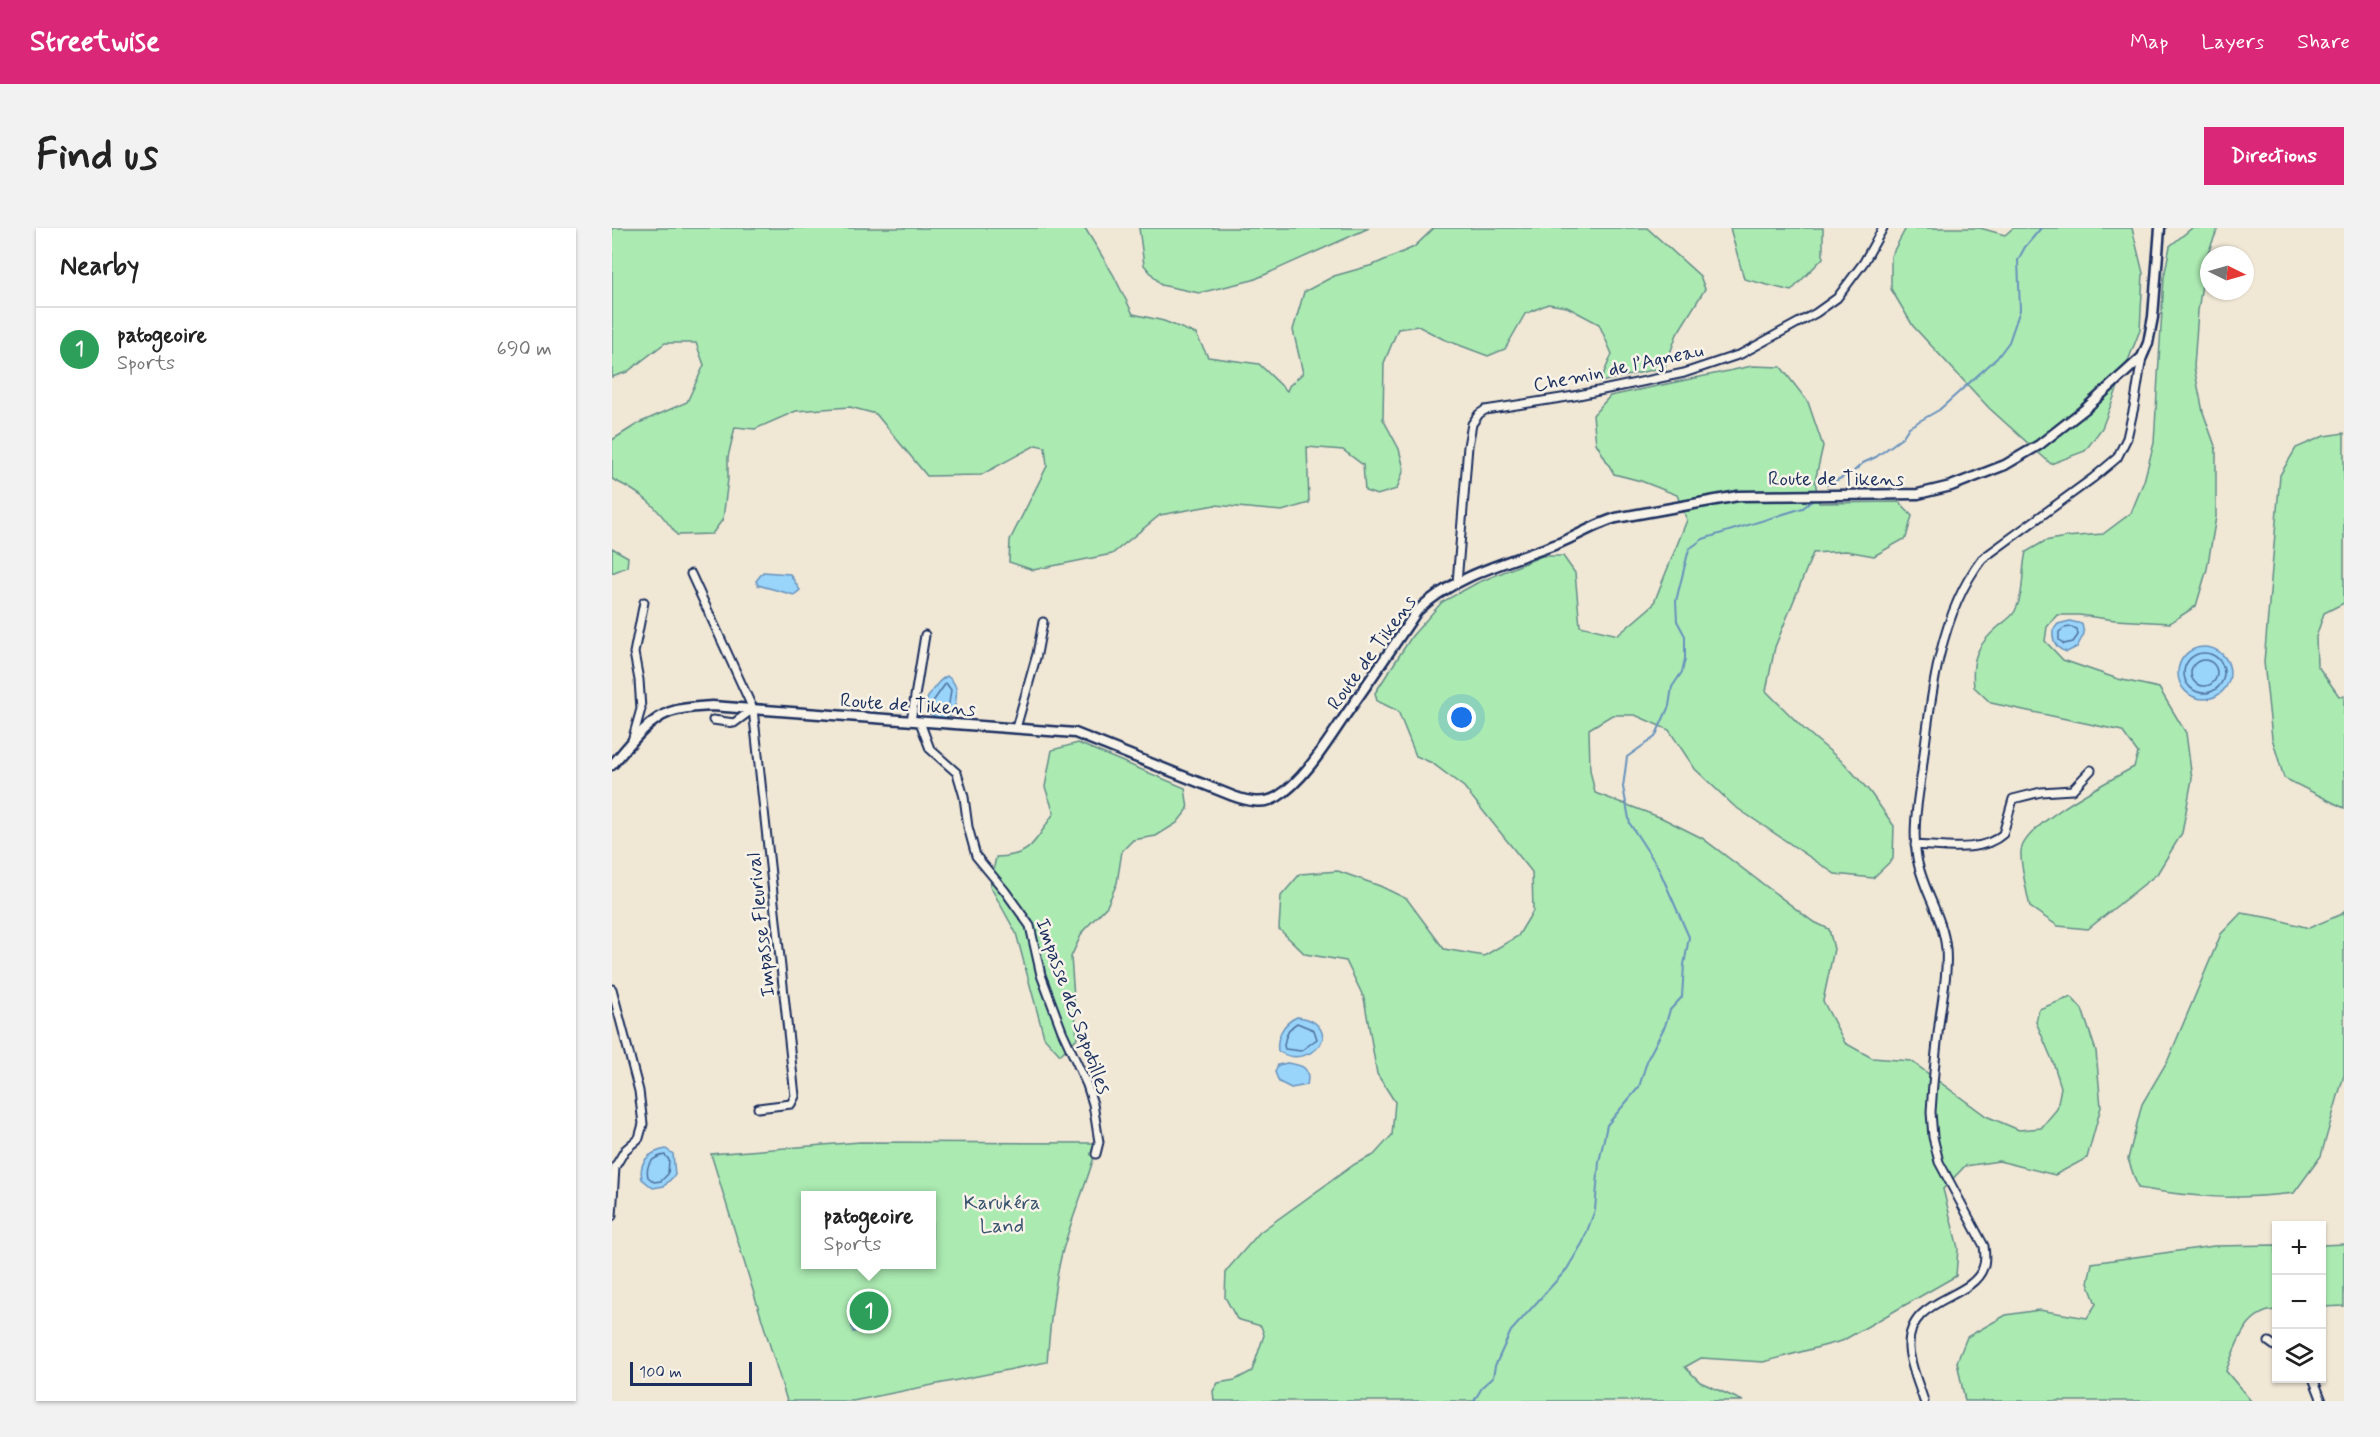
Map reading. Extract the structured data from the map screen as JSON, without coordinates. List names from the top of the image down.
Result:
{
  "streets": {
    "street": [
      "Chemin de l’Agneau",
      "Route de Tikens",
      "Impasse Fleurival",
      "Impasse des Sapotilles"
    ]
  },
  "crossings": [
    ["Chemin de l’Agneau", "Route de Tikens"],
    ["Route de Tikens", "Impasse Fleurival"],
    ["Route de Tikens", "Impasse des Sapotilles"]
  ],
  "parks": ["Karukéra Land"],
  "scale_bar": "100 m",
  "north": "right",
  "page": {
    "header": "Streetwise",
    "nav": ["Map", "Layers", "Share"],
    "buttons": "Directions",
    "title": "Find us",
    "heading": "Nearby",
    "list": [
      {
        "mark": "1",
        "name": "patogeoire",
        "note": "Sports",
        "value": "690 m"
      }
    ],
    "popup": ["patogeoire", "Sports"],
    "map_buttons": ["+", "−"],
    "pins": "1",
    "scale": "100 m"
  }
}
